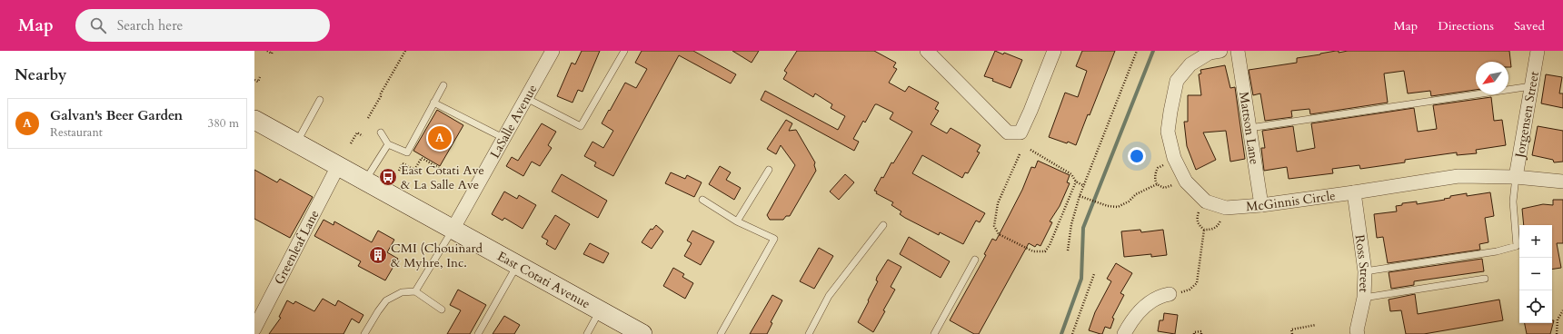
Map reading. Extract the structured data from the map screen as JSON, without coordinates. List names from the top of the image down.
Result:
{
  "streets": {
    "main road": ["East Cotati Avenue"],
    "street": [
      "Jorgensen Street",
      "LaSalle Avenue",
      "Mattson Lane",
      "McGinnis Circle",
      "Greenleaf Lane",
      "Ross Street"
    ]
  },
  "crossings": [
    ["Jorgensen Street", "McGinnis Circle"],
    ["LaSalle Avenue", "East Cotati Avenue"],
    ["Mattson Lane", "McGinnis Circle"],
    ["McGinnis Circle", "Ross Street"],
    ["Greenleaf Lane", "East Cotati Avenue"]
  ],
  "places": {
    "bus stop": ["East Cotati Ave & La Salle Ave"],
    "building": ["CMI (Chouinard & Myhre, Inc."]
  },
  "north": "bottom left",
  "page": {
    "header": "Map",
    "search": "Search here",
    "nav": ["Map", "Directions", "Saved"],
    "heading": "Nearby",
    "list": [
      {
        "mark": "A",
        "name": "Galvan's Beer Garden",
        "note": "Restaurant",
        "value": "380 m"
      }
    ],
    "pins": "A",
    "map_buttons": ["+", "−"]
  }
}
